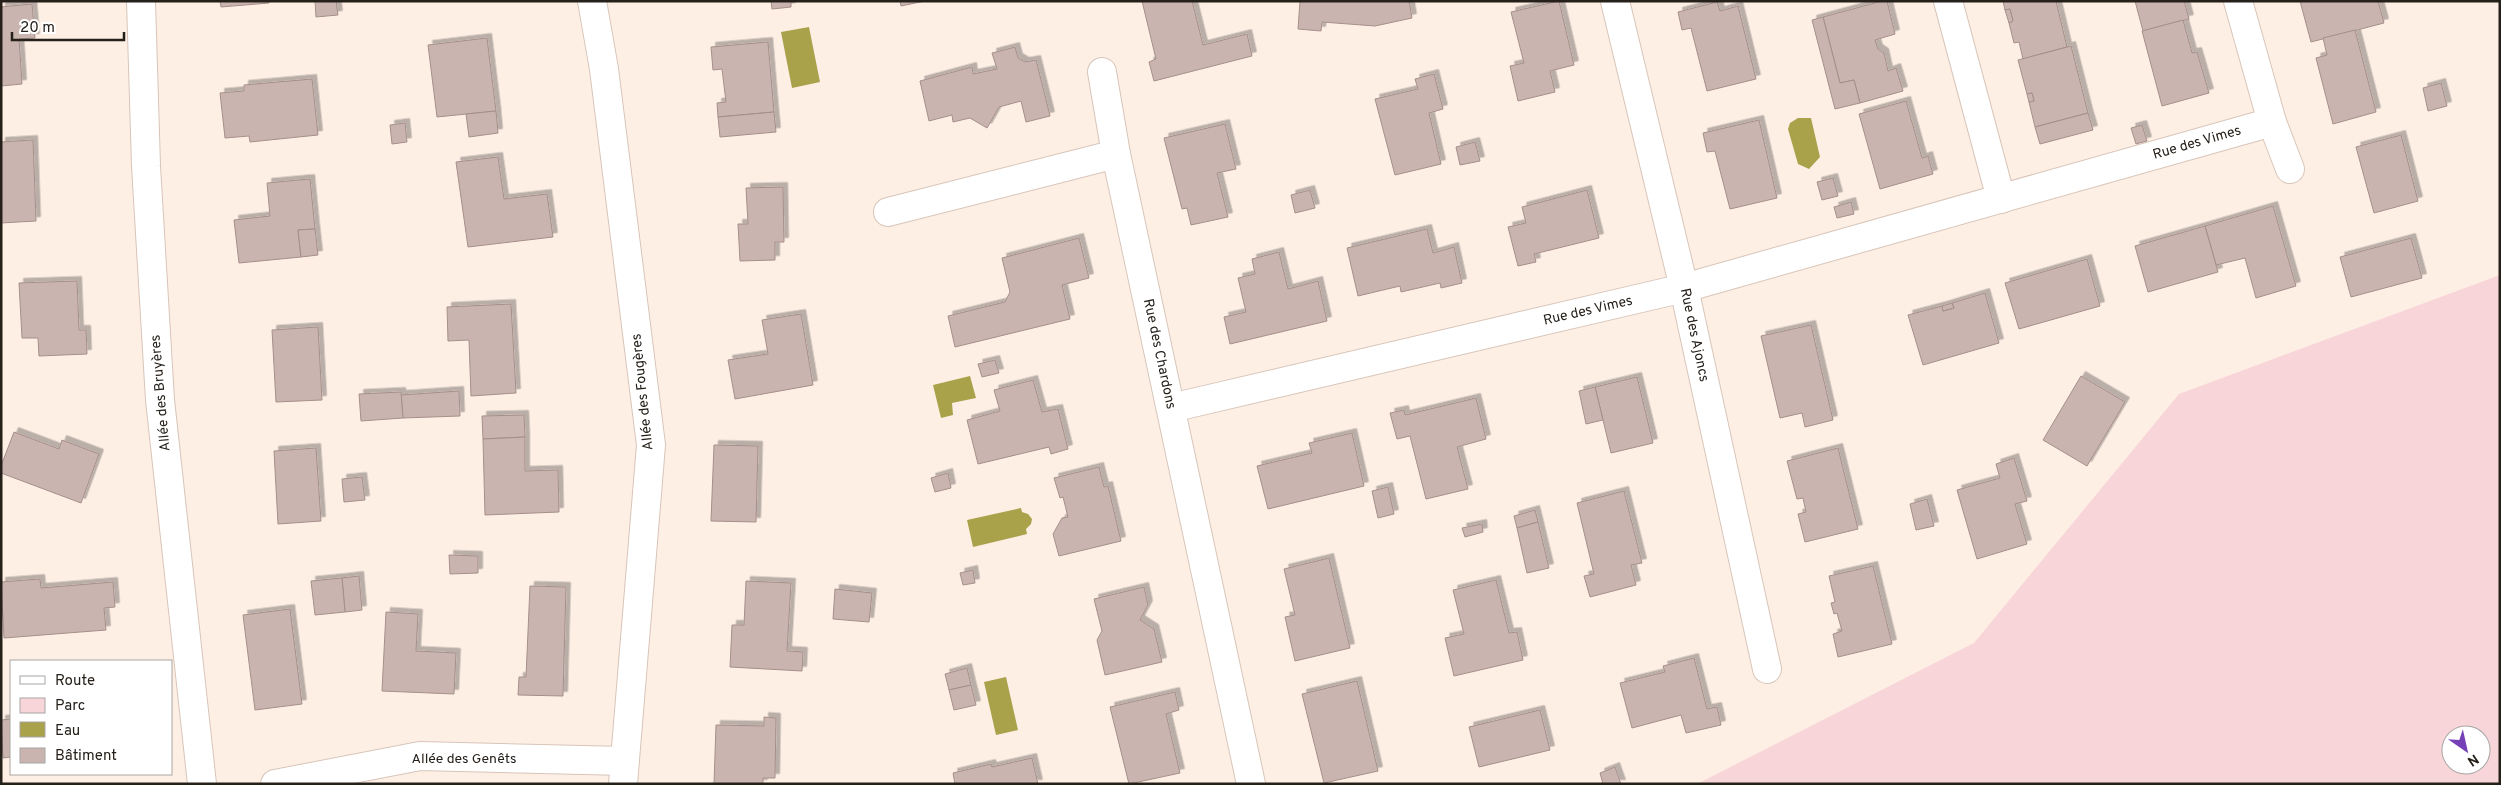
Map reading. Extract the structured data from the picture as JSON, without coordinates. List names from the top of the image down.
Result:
{
  "streets": {
    "street": [
      "Rue des Vimes",
      "Rue des Ajoncs",
      "Rue des Chardons",
      "Allée des Fougères",
      "Allée des Bruyères",
      "Allée des Genêts"
    ]
  },
  "crossings": [
    ["Rue des Vimes", "Rue des Ajoncs"],
    ["Rue des Vimes", "Rue des Chardons"],
    ["Allée des Fougères", "Allée des Genêts"]
  ],
  "legend": [
    "Route",
    "Parc",
    "Eau",
    "Bâtiment"
  ],
  "scale_bar": "20 m",
  "north": "bottom right"
}
